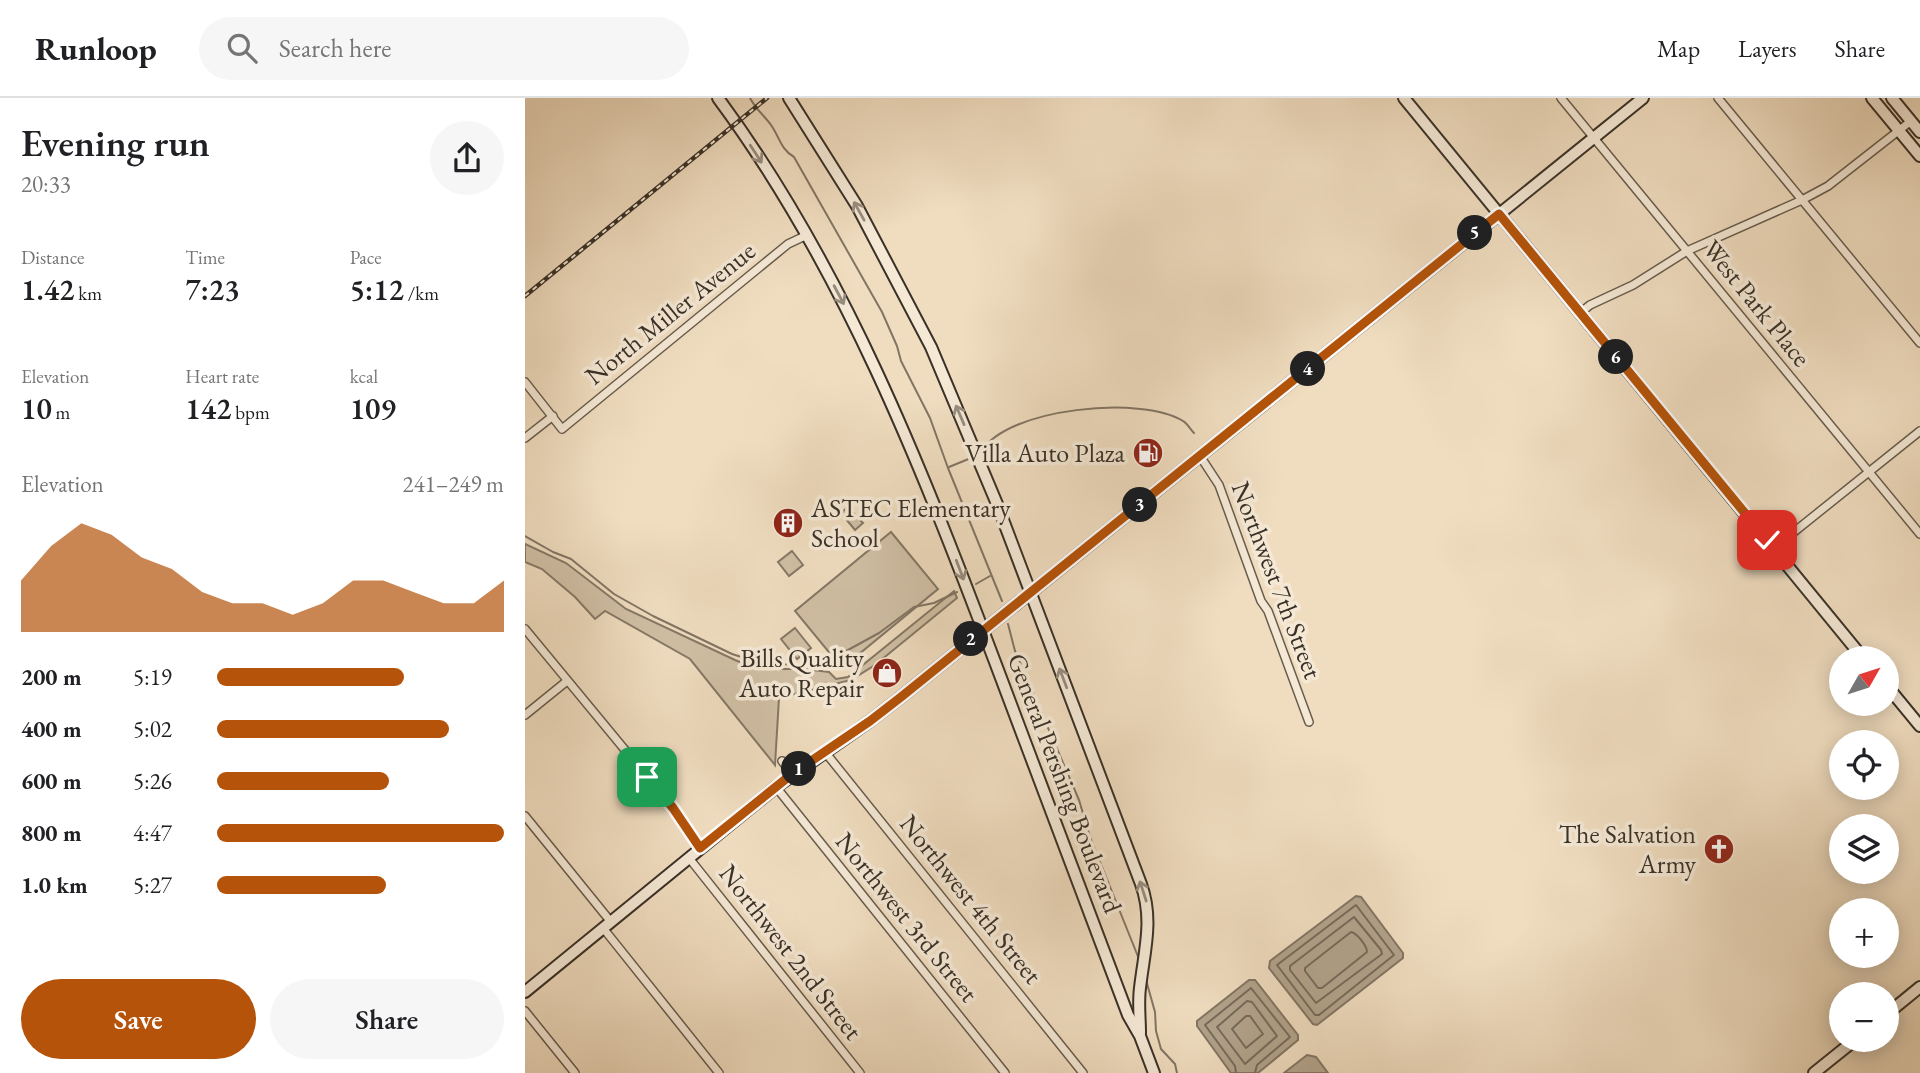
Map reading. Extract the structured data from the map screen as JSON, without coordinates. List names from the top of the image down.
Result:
{
  "streets": {
    "main road": ["General Pershing Boulevard"],
    "street": [
      "West Park Place",
      "North Miller Avenue",
      "Northwest 7th Street",
      "Northwest 4th Street",
      "Northwest 3rd Street",
      "Northwest 2nd Street"
    ]
  },
  "crossings": [
    ["North Miller Avenue", "General Pershing Boulevard"]
  ],
  "places": {
    "fuel station": ["Villa Auto Plaza"],
    "building": ["ASTEC Elementary School"],
    "shop": ["Bills Quality Auto Repair"],
    "church": ["The Salvation Army"]
  },
  "north": "top right",
  "page": {
    "header": "Runloop",
    "search": "Search here",
    "nav": ["Map", "Layers", "Share"],
    "heading": ["Evening run", "20:33"],
    "pins": [
      "5",
      "6",
      "4",
      "3",
      "2",
      "1"
    ],
    "stats": [
      ["Distance", "1.42 km"],
      ["Time", "7:23"],
      ["Pace", "5:12 /km"],
      ["Elevation", "10 m"],
      ["Heart rate", "142 bpm"],
      ["kcal", "109"]
    ],
    "chart": ["Elevation", "241–249 m"],
    "map_buttons": ["+", "−"],
    "list": [
      {
        "name": "200 m",
        "note": "5:19"
      },
      {
        "name": "400 m",
        "note": "5:02"
      },
      {
        "name": "600 m",
        "note": "5:26"
      },
      {
        "name": "800 m",
        "note": "4:47"
      },
      {
        "name": "1.0 km",
        "note": "5:27"
      }
    ],
    "buttons": ["Save", "Share"]
  }
}
